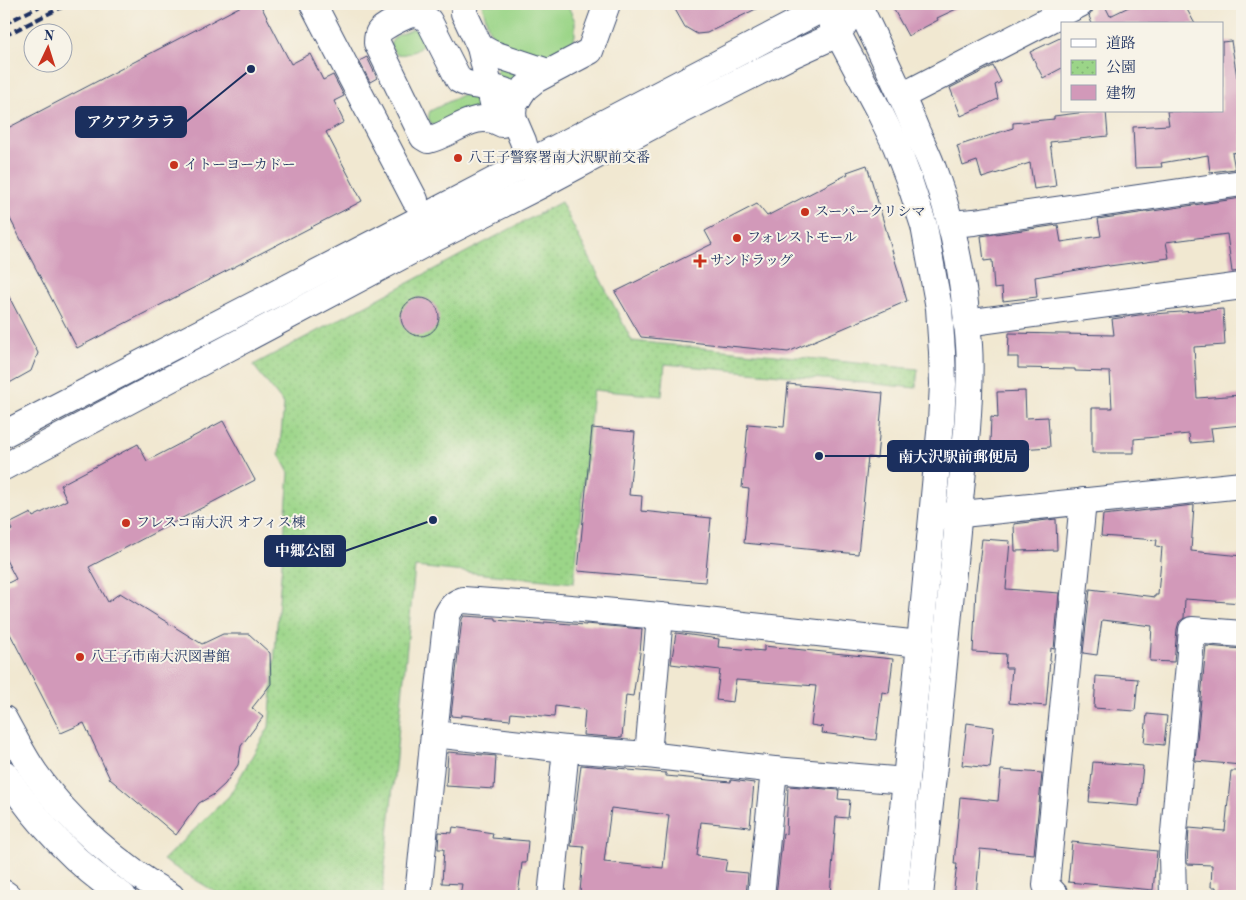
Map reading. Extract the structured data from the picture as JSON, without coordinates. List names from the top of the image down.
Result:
{
  "places": {
    "other": [
      "アクアクララ",
      "八王子警察署南大沢駅前交番",
      "イトーヨーカドー",
      "スーパークリシマ",
      "フォレストモール",
      "南大沢駅前郵便局",
      "中郷公園",
      "フレスコ南大沢 オフィス棟",
      "八王子市南大沢図書館"
    ],
    "health": ["サンドラッグ"]
  },
  "legend": ["道路", "公園", "建物"],
  "north": "top"
}
